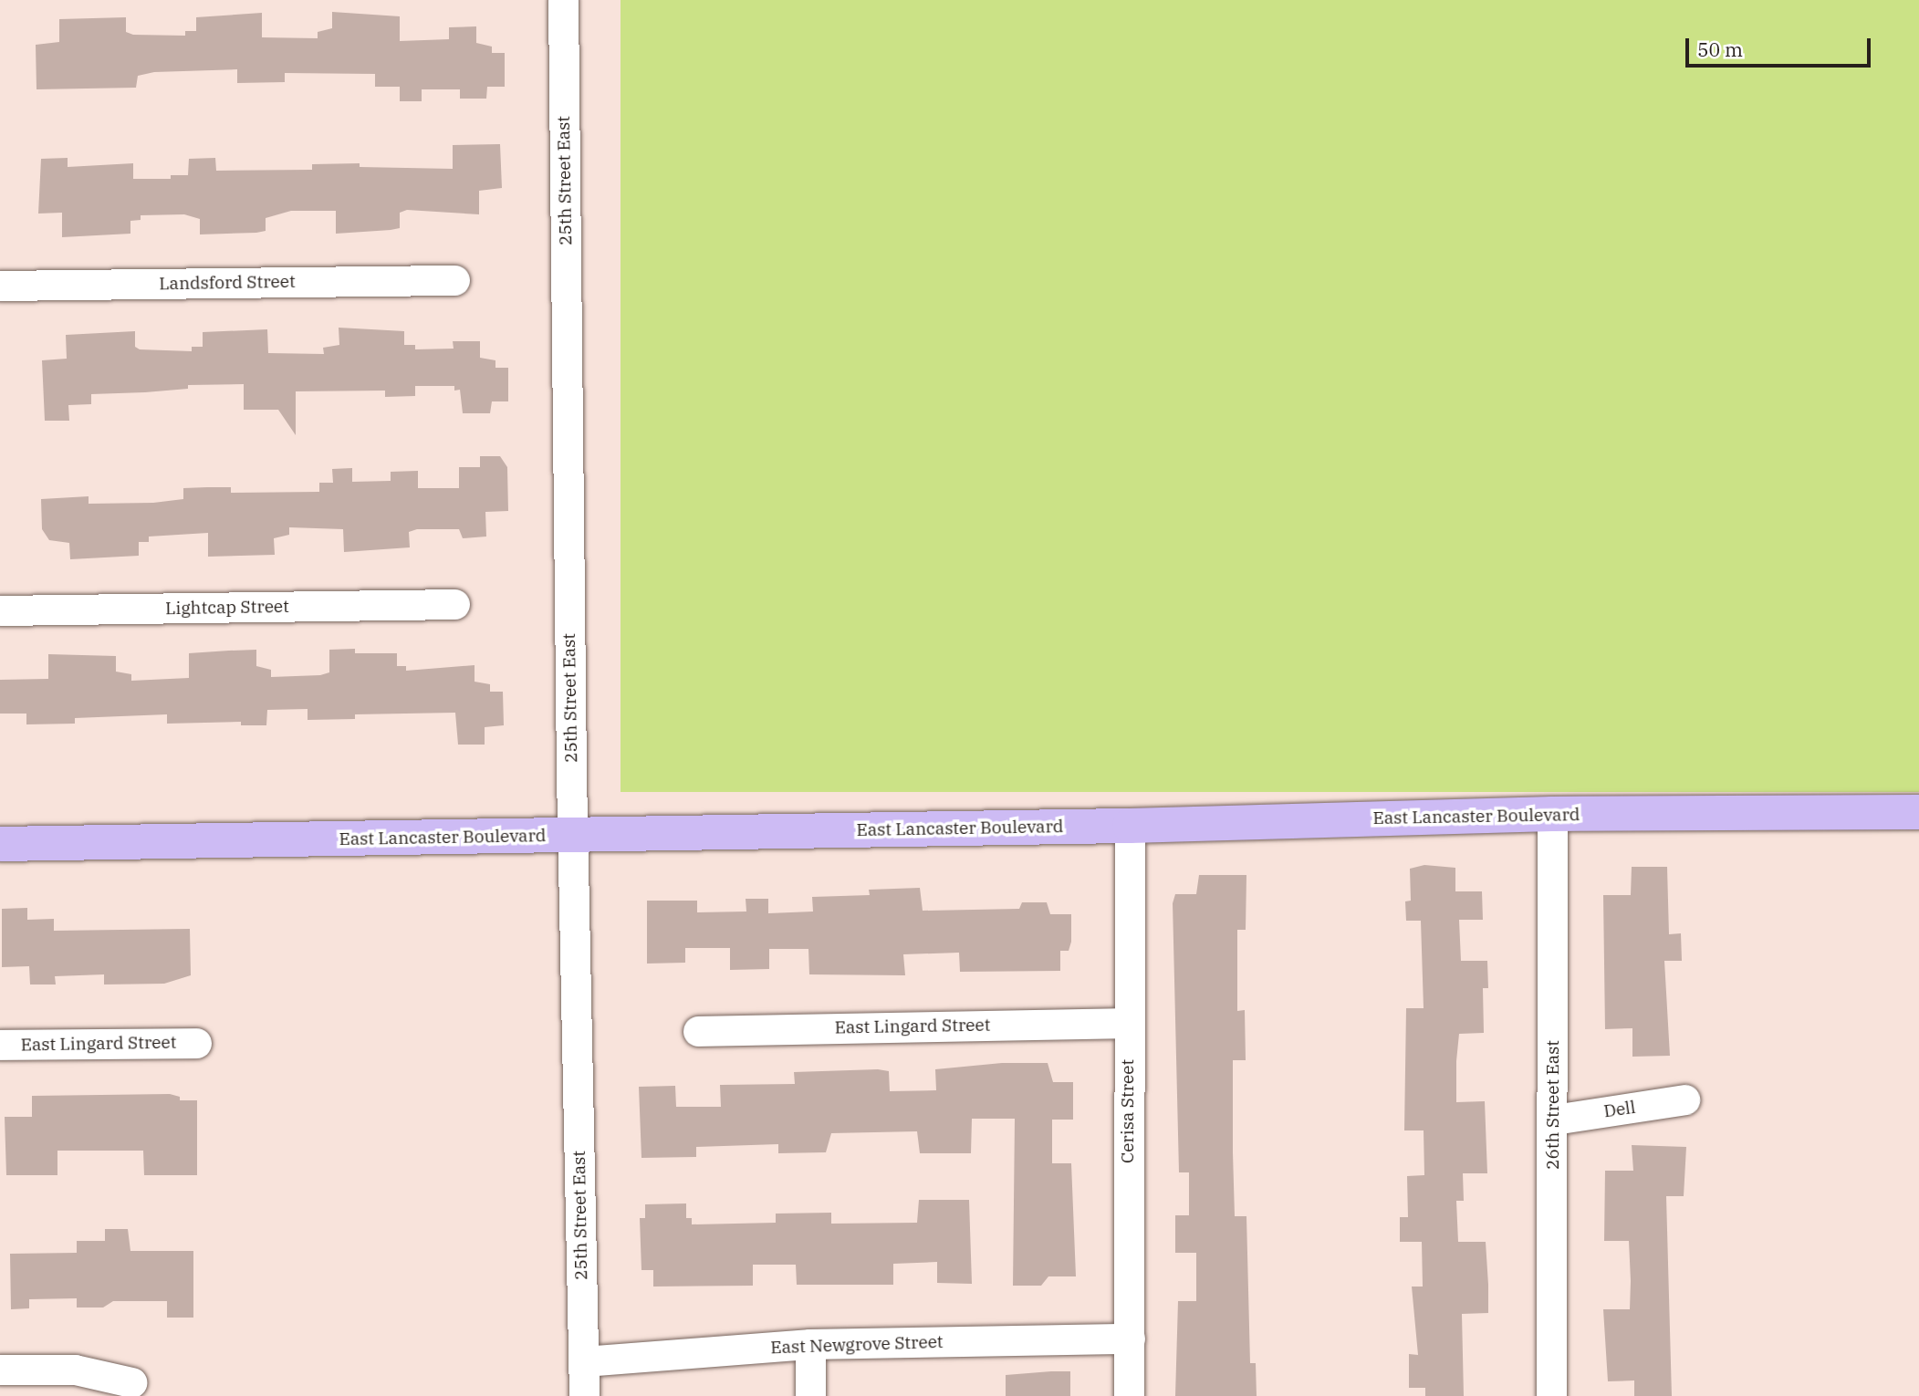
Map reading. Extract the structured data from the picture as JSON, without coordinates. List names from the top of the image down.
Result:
{
  "streets": {
    "main road": ["East Lancaster Boulevard"],
    "street": [
      "25th Street East",
      "Landsford Street",
      "Lightcap Street",
      "East Lingard Street",
      "26th Street East",
      "Dell",
      "Cerisa Street",
      "East Newgrove Street"
    ]
  },
  "crossings": [
    ["25th Street East", "East Lancaster Boulevard"],
    ["25th Street East", "East Newgrove Street"],
    ["East Lancaster Boulevard", "26th Street East"],
    ["East Lancaster Boulevard", "Cerisa Street"],
    ["East Lingard Street", "Cerisa Street"],
    ["26th Street East", "Dell"],
    ["Cerisa Street", "East Newgrove Street"]
  ],
  "scale_bar": "50 m"
}
